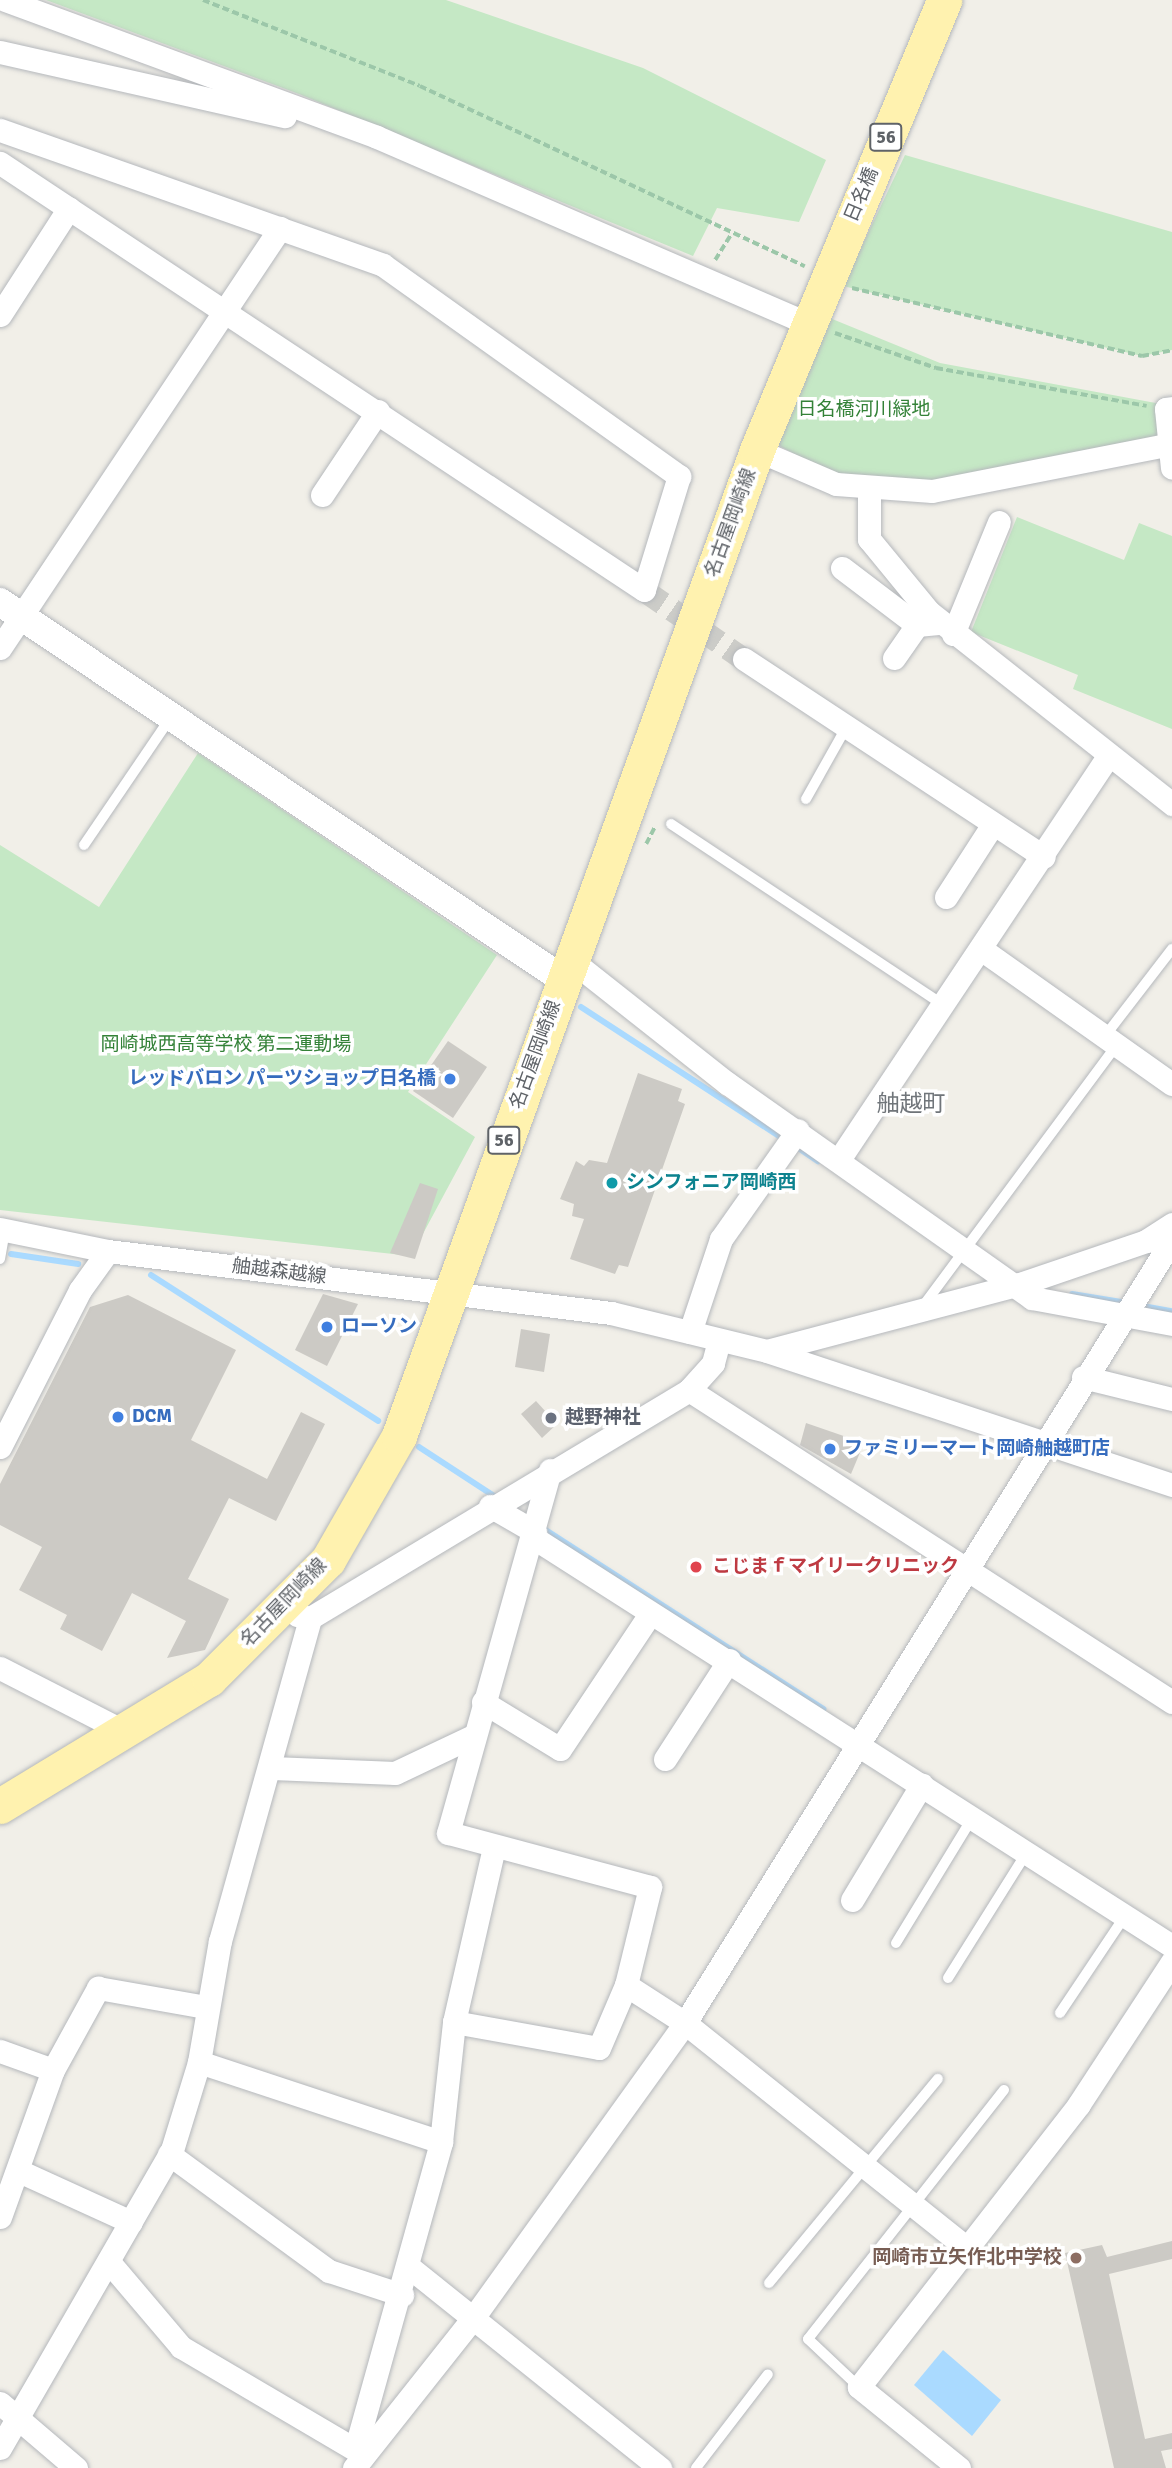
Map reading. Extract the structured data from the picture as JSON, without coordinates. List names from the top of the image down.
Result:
{
  "streets": {
    "main road": ["56", "日名橋", "名古屋岡崎線"],
    "street": ["舳越森越線"]
  },
  "crossings": [
    ["日名橋", "名古屋岡崎線"],
    ["名古屋岡崎線", "舳越森越線"]
  ],
  "districts": ["舳越町"],
  "parks": ["日名橋河川緑地", "岡崎城西高等学校 第二運動場"],
  "places": [
    "レッドバロン パーツショップ日名橋",
    "シンフォニア岡崎西",
    "ローソン",
    "DCM",
    "越野神社",
    "ファミリーマート岡崎舳越町店",
    "こじまｆマイリークリニック",
    "岡崎市立矢作北中学校"
  ]
}
